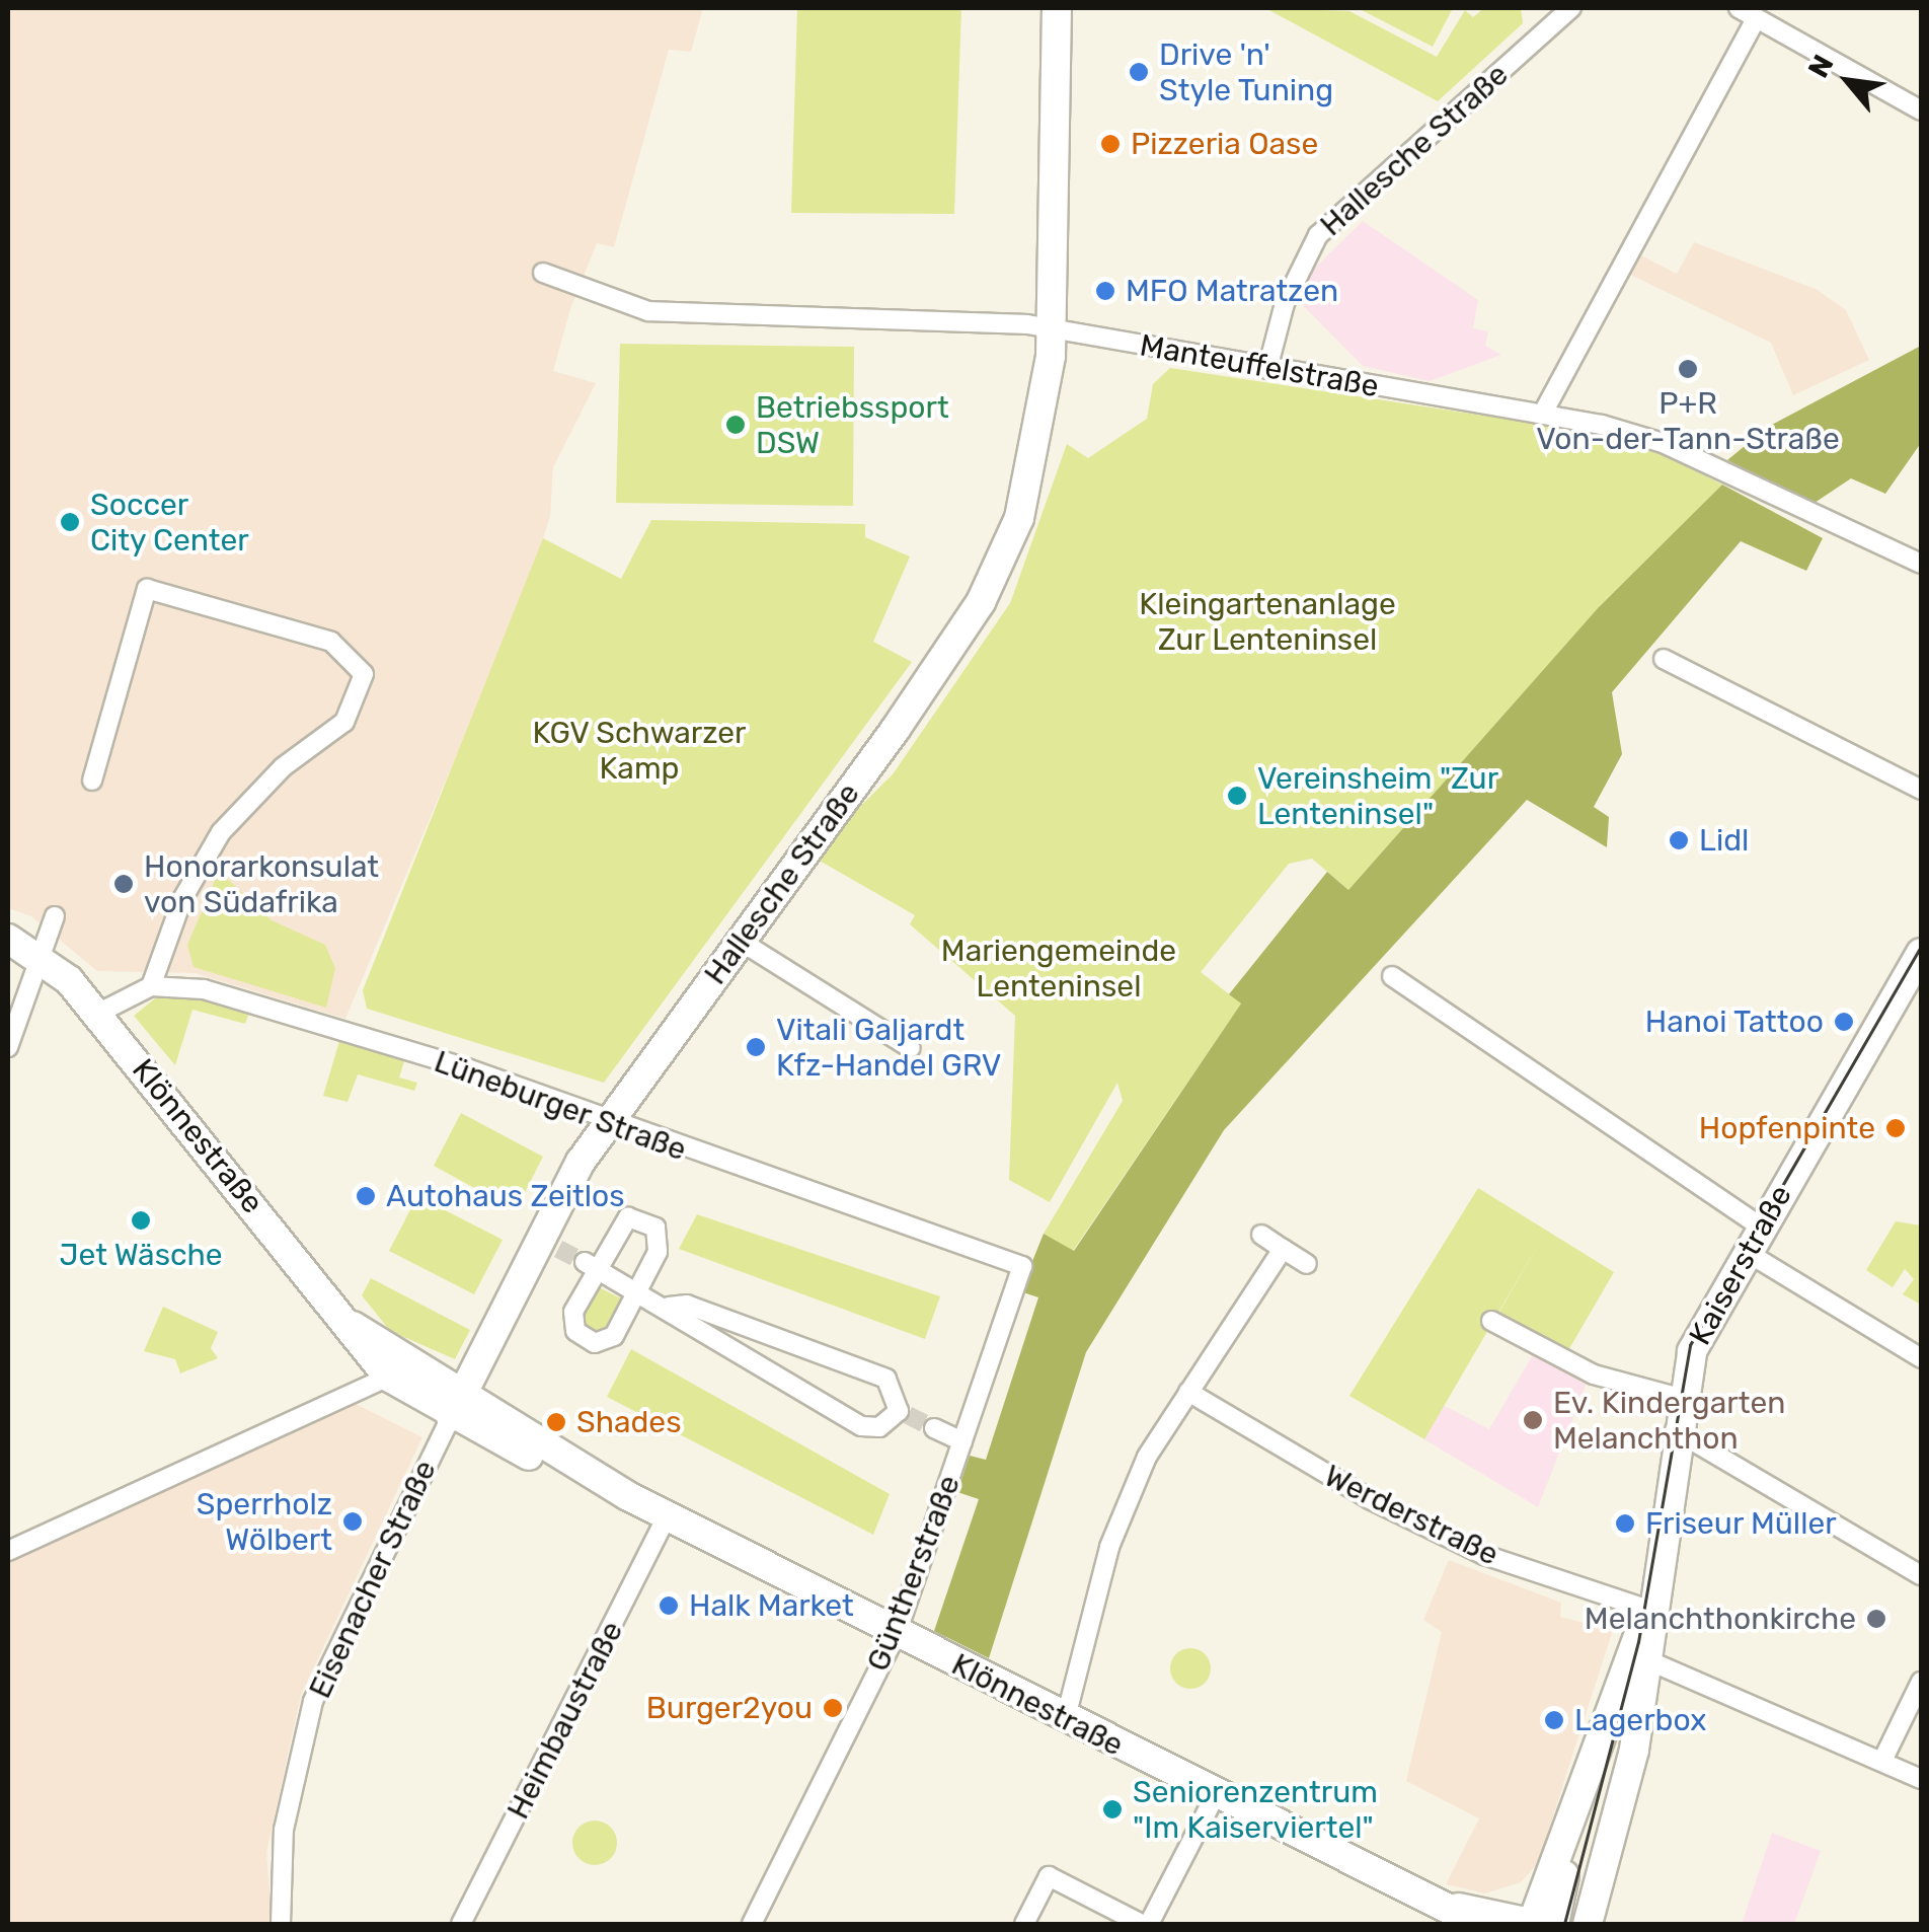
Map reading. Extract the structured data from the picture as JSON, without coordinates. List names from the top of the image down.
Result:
{
  "streets": {
    "main road": ["Hallesche Straße", "Klönnestraße", "Kaiserstraße"],
    "street": [
      "Manteuffelstraße",
      "Lüneburger Straße",
      "Werderstraße",
      "Güntherstraße",
      "Eisenacher Straße",
      "Heimbaustraße"
    ]
  },
  "crossings": [
    ["Hallesche Straße", "Manteuffelstraße"],
    ["Hallesche Straße", "Lüneburger Straße"],
    ["Hallesche Straße", "Klönnestraße"],
    ["Hallesche Straße", "Eisenacher Straße"],
    ["Lüneburger Straße", "Güntherstraße"],
    ["Klönnestraße", "Kaiserstraße"],
    ["Klönnestraße", "Güntherstraße"],
    ["Klönnestraße", "Eisenacher Straße"],
    ["Klönnestraße", "Heimbaustraße"],
    ["Kaiserstraße", "Werderstraße"]
  ],
  "parks": ["Kleingartenanlage Zur Lenteninsel", "KGV Schwarzer Kamp", "Mariengemeinde Lenteninsel"],
  "places": [
    "Drive 'n' Style Tuning",
    "Pizzeria Oase",
    "MFO Matratzen",
    "P+R Von-der-Tann-Straße",
    "Betriebssport DSW",
    "Soccer City Center",
    "Vereinsheim \"Zur Lenteninsel\"",
    "Lidl",
    "Honorarkonsulat von Südafrika",
    "Hanoi Tattoo",
    "Vitali Galjardt Kfz-Handel GRV",
    "Hopfenpinte",
    "Autohaus Zeitlos",
    "Jet Wäsche",
    "Ev. Kindergarten Melanchthon",
    "Shades",
    "Sperrholz Wölbert",
    "Friseur Müller",
    "Halk Market",
    "Melanchthonkirche",
    "Burger2you",
    "Lagerbox",
    "Seniorenzentrum \"Im Kaiserviertel\""
  ],
  "north": "top left"
}
